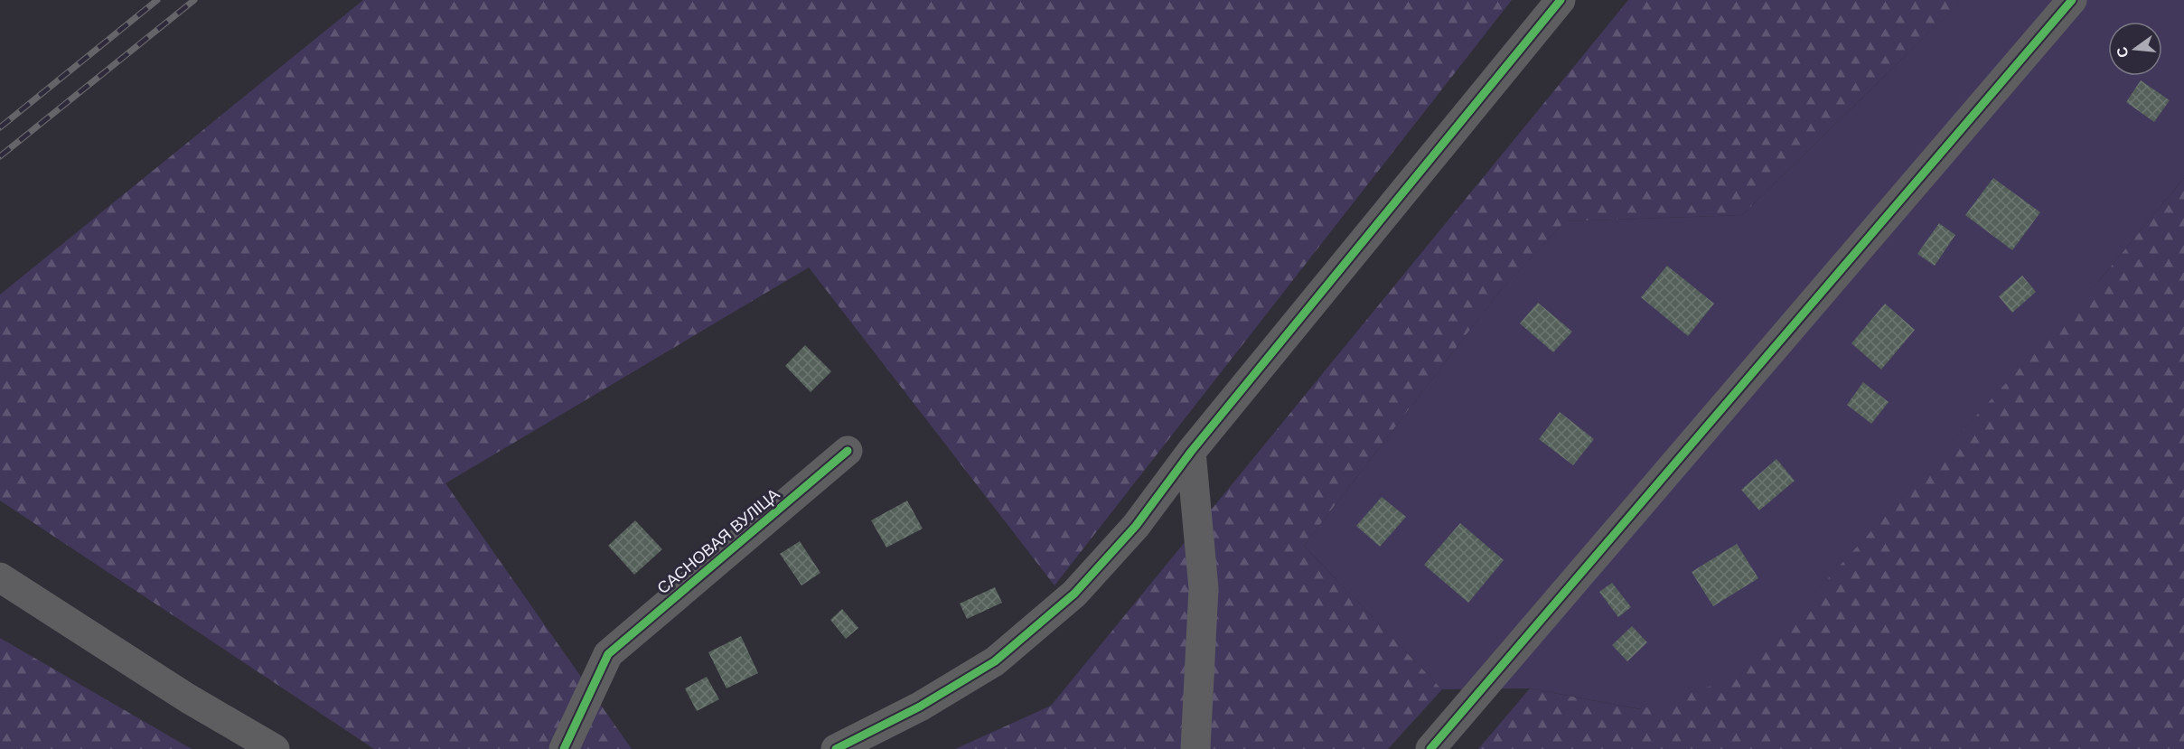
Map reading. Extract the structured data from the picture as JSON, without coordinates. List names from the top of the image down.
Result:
{
  "streets": {
    "street": ["САСНОВАЯ ВУЛІЦА"]
  },
  "north": "left"
}
